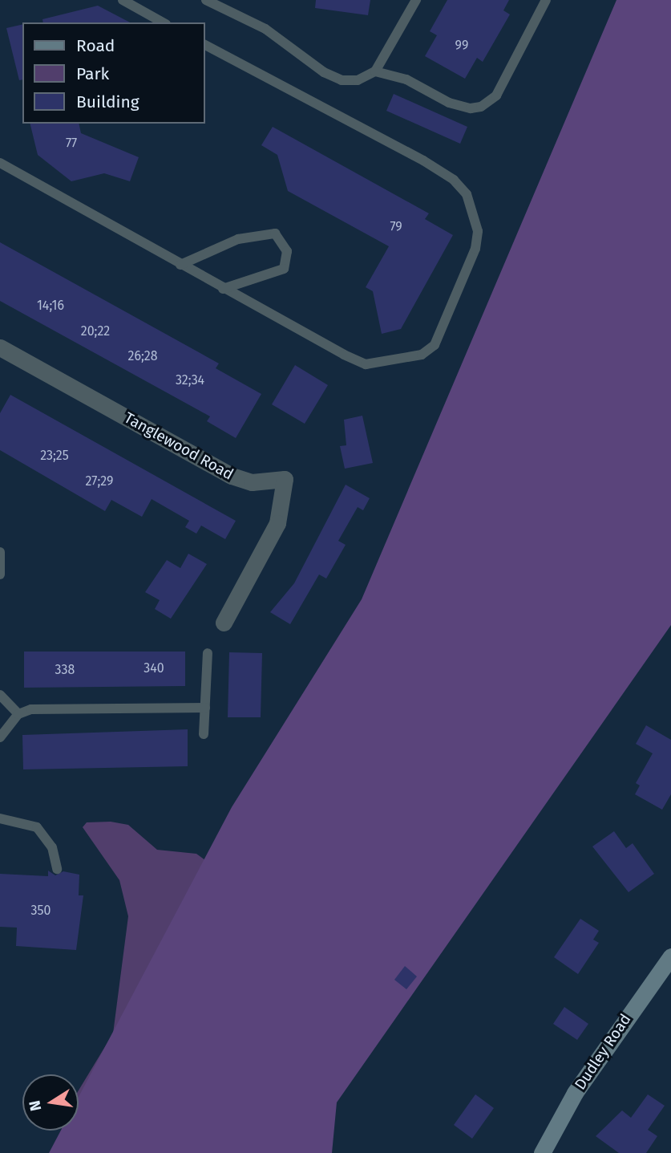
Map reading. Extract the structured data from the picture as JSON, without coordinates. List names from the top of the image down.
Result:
{
  "streets": {
    "street": ["Tanglewood Road", "Dudley Road"]
  },
  "house_numbers": [
    "99",
    "77",
    "79",
    "14;16",
    "20;22",
    "26;28",
    "32;34",
    "23;25",
    "27;29",
    "340",
    "338",
    "350"
  ],
  "legend": ["Road", "Park", "Building"],
  "north": "left"
}
